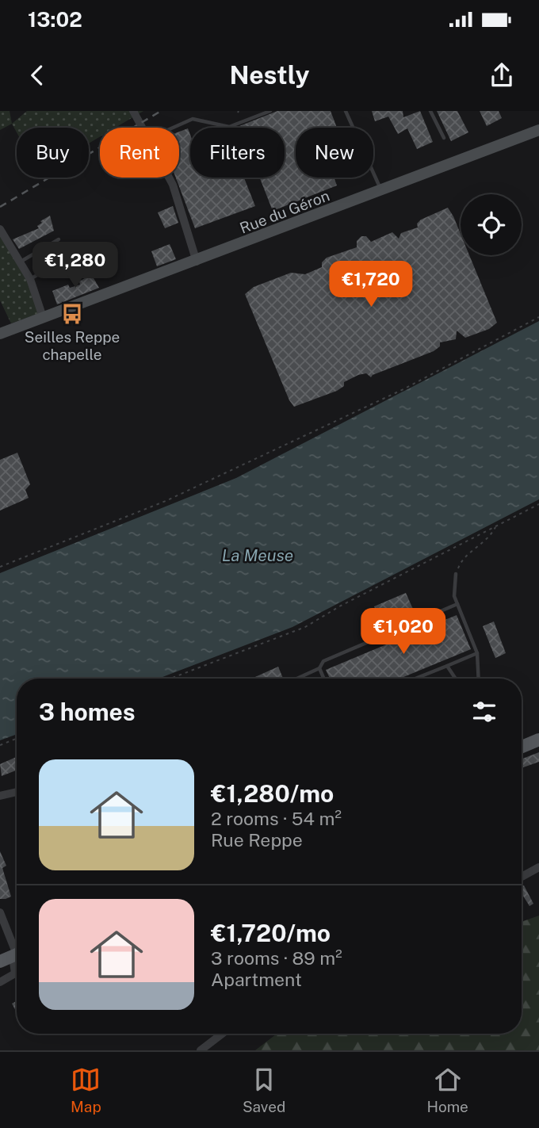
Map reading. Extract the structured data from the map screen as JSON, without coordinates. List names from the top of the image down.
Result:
{
  "streets": {
    "main road": ["Rue du Géron"]
  },
  "water": ["La Meuse"],
  "places": {
    "bus stop": ["Seilles Reppe chapelle"]
  },
  "page": {
    "status": "13:02",
    "header": "Nestly",
    "chip": [
      "Buy",
      "Rent",
      "Filters",
      "New"
    ],
    "price": ["€1,280", "€1,720", "€1,020"],
    "heading": "3 homes",
    "list": [
      {
        "name": "€1,280/mo",
        "note": "2 rooms · 54 m² · Rue Reppe"
      },
      {
        "name": "€1,720/mo",
        "note": "3 rooms · 89 m² · Apartment"
      }
    ],
    "tabs": ["Map", "Saved", "Home"]
  }
}
